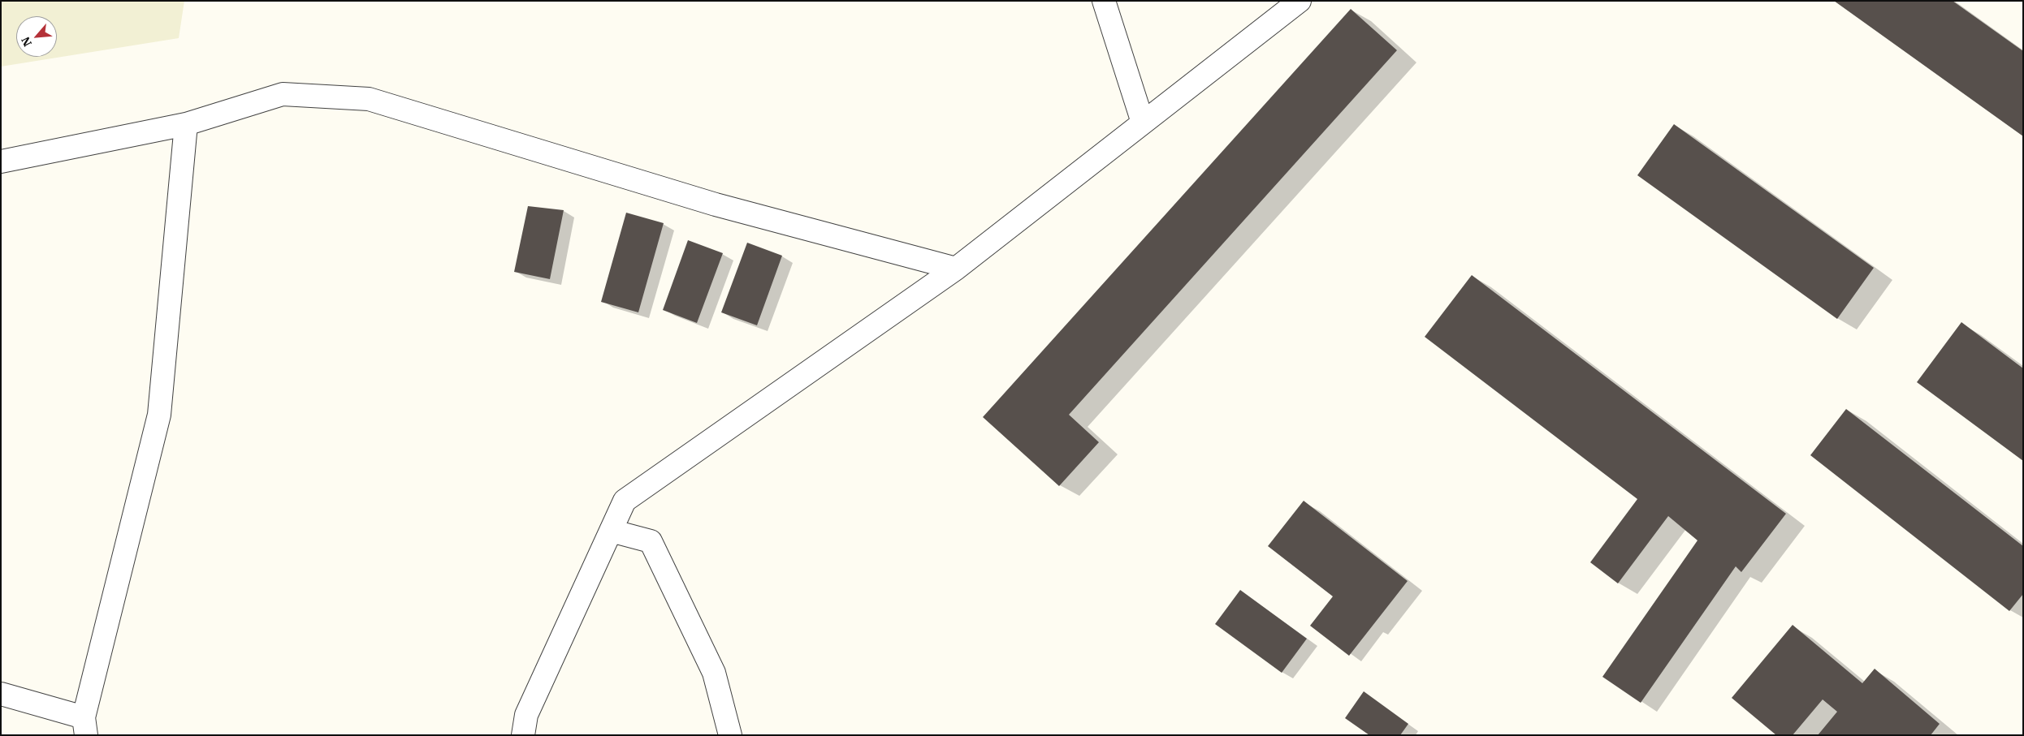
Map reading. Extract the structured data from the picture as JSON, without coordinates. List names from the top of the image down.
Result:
{
  "north": "bottom left"
}
